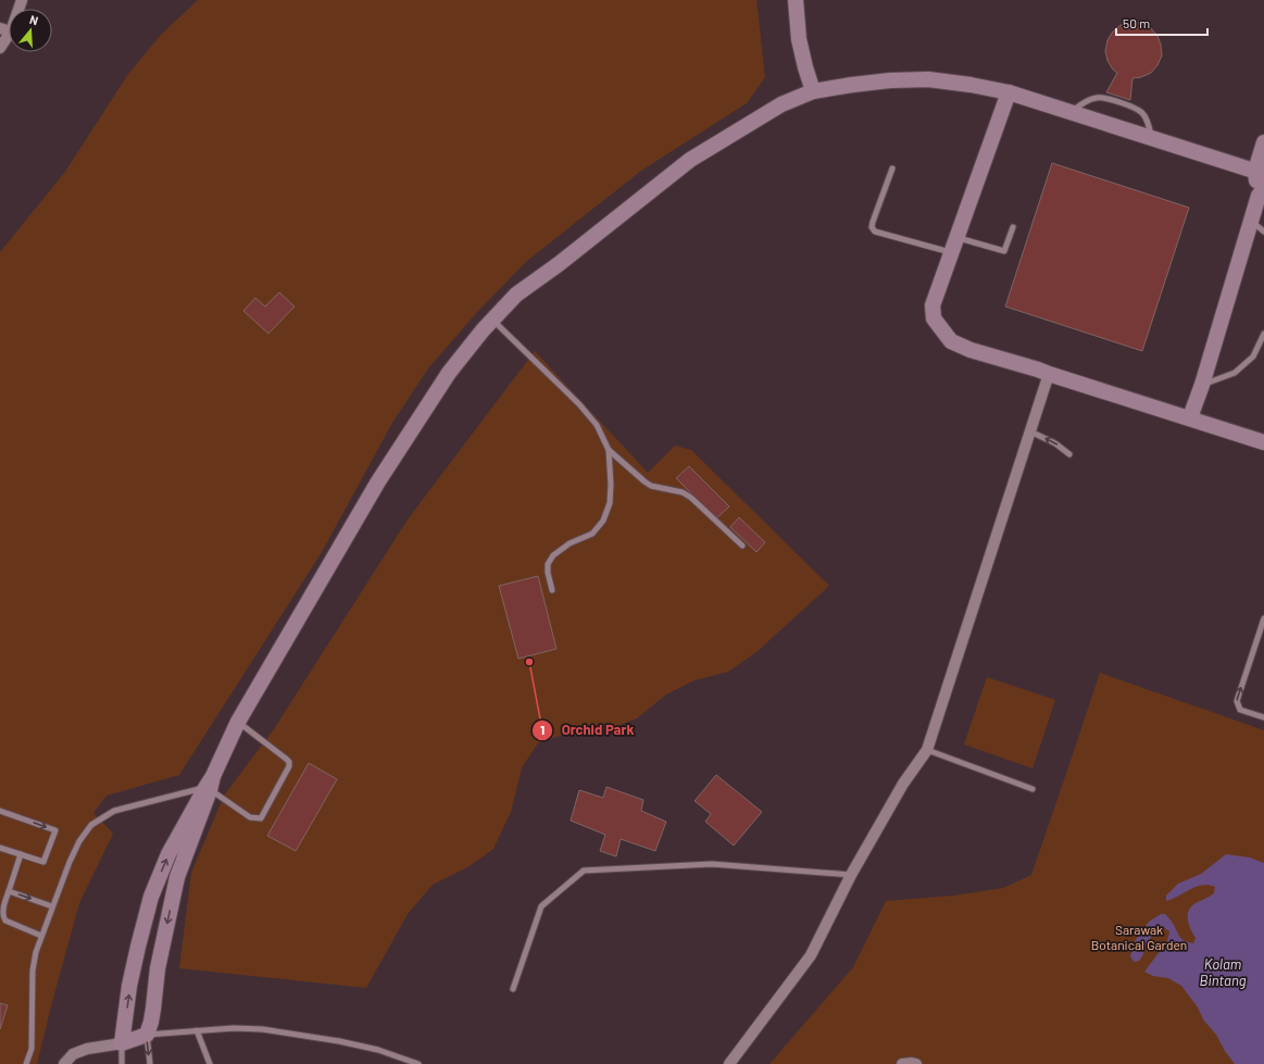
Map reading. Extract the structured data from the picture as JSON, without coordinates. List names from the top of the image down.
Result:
{
  "water": ["Kolam Bintang"],
  "parks": ["Sarawak Botanical Garden"],
  "places": ["Orchid Park"],
  "scale_bar": "50 m",
  "north": "top"
}
